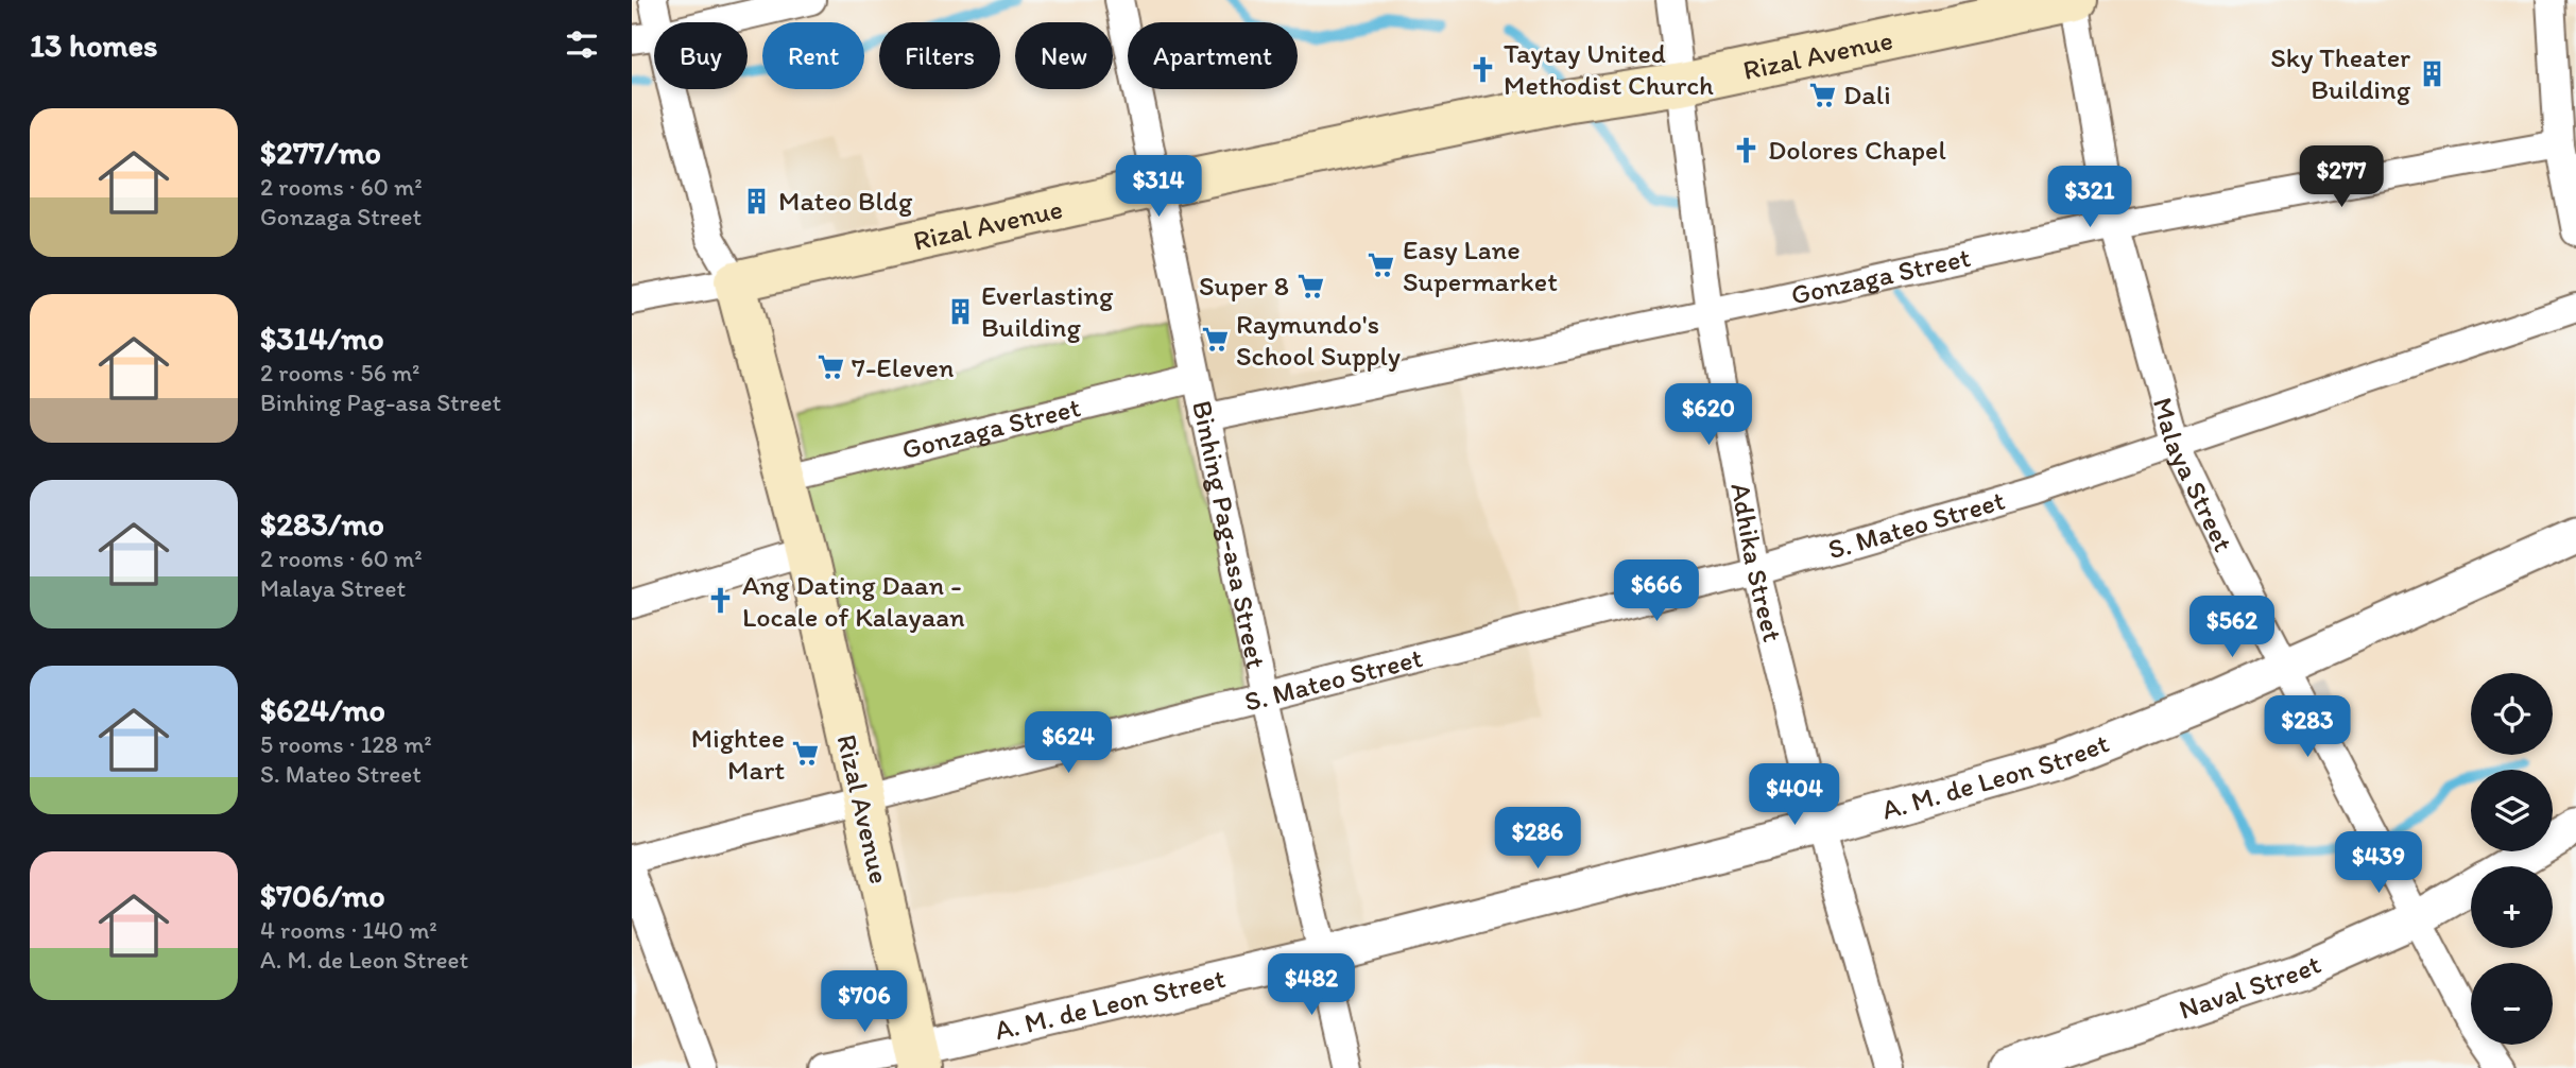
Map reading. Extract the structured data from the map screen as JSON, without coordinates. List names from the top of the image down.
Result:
{
  "streets": {
    "main road": ["Rizal Avenue"],
    "street": [
      "Gonzaga Street",
      "Malaya Street",
      "S. Mateo Street",
      "Binhing Pag-asa Street",
      "Adhika Street",
      "A. M. de Leon Street",
      "Naval Street"
    ]
  },
  "crossings": [
    ["Rizal Avenue", "Gonzaga Street"],
    ["Rizal Avenue", "Malaya Street"],
    ["Rizal Avenue", "S. Mateo Street"],
    ["Rizal Avenue", "Binhing Pag-asa Street"],
    ["Rizal Avenue", "Adhika Street"],
    ["Rizal Avenue", "A. M. de Leon Street"],
    ["Gonzaga Street", "Malaya Street"],
    ["Gonzaga Street", "Binhing Pag-asa Street"],
    ["Gonzaga Street", "Adhika Street"],
    ["Malaya Street", "S. Mateo Street"],
    ["Malaya Street", "A. M. de Leon Street"],
    ["Malaya Street", "Naval Street"],
    ["S. Mateo Street", "Binhing Pag-asa Street"],
    ["S. Mateo Street", "Adhika Street"],
    ["Binhing Pag-asa Street", "A. M. de Leon Street"],
    ["Adhika Street", "A. M. de Leon Street"]
  ],
  "places": {
    "church": ["Taytay United Methodist Church", "Dolores Chapel", "Ang Dating Daan - Locale of Kalayaan"],
    "building": ["Sky Theater Building", "Mateo Bldg", "Everlasting Building"],
    "supermarket": [
      "Dali",
      "Easy Lane Supermarket",
      "Super 8",
      "Raymundo's School Supply",
      "7-Eleven",
      "Mightee Mart"
    ]
  },
  "page": {
    "heading": "13 homes",
    "chip": [
      "Buy",
      "Rent",
      "Filters",
      "New",
      "Apartment"
    ],
    "list": [
      {
        "name": "$277/mo",
        "note": "2 rooms · 60 m² · Gonzaga Street"
      },
      {
        "name": "$314/mo",
        "note": "2 rooms · 56 m² · Binhing Pag-asa Street"
      },
      {
        "name": "$283/mo",
        "note": "2 rooms · 60 m² · Malaya Street"
      },
      {
        "name": "$624/mo",
        "note": "5 rooms · 128 m² · S. Mateo Street"
      },
      {
        "name": "$706/mo",
        "note": "4 rooms · 140 m² · A. M. de Leon Street"
      }
    ],
    "price": [
      "$277",
      "$314",
      "$321",
      "$620",
      "$666",
      "$562",
      "$283",
      "$624",
      "$404",
      "$286",
      "$439",
      "$482",
      "$706"
    ],
    "map_buttons": ["+", "−"]
  }
}
